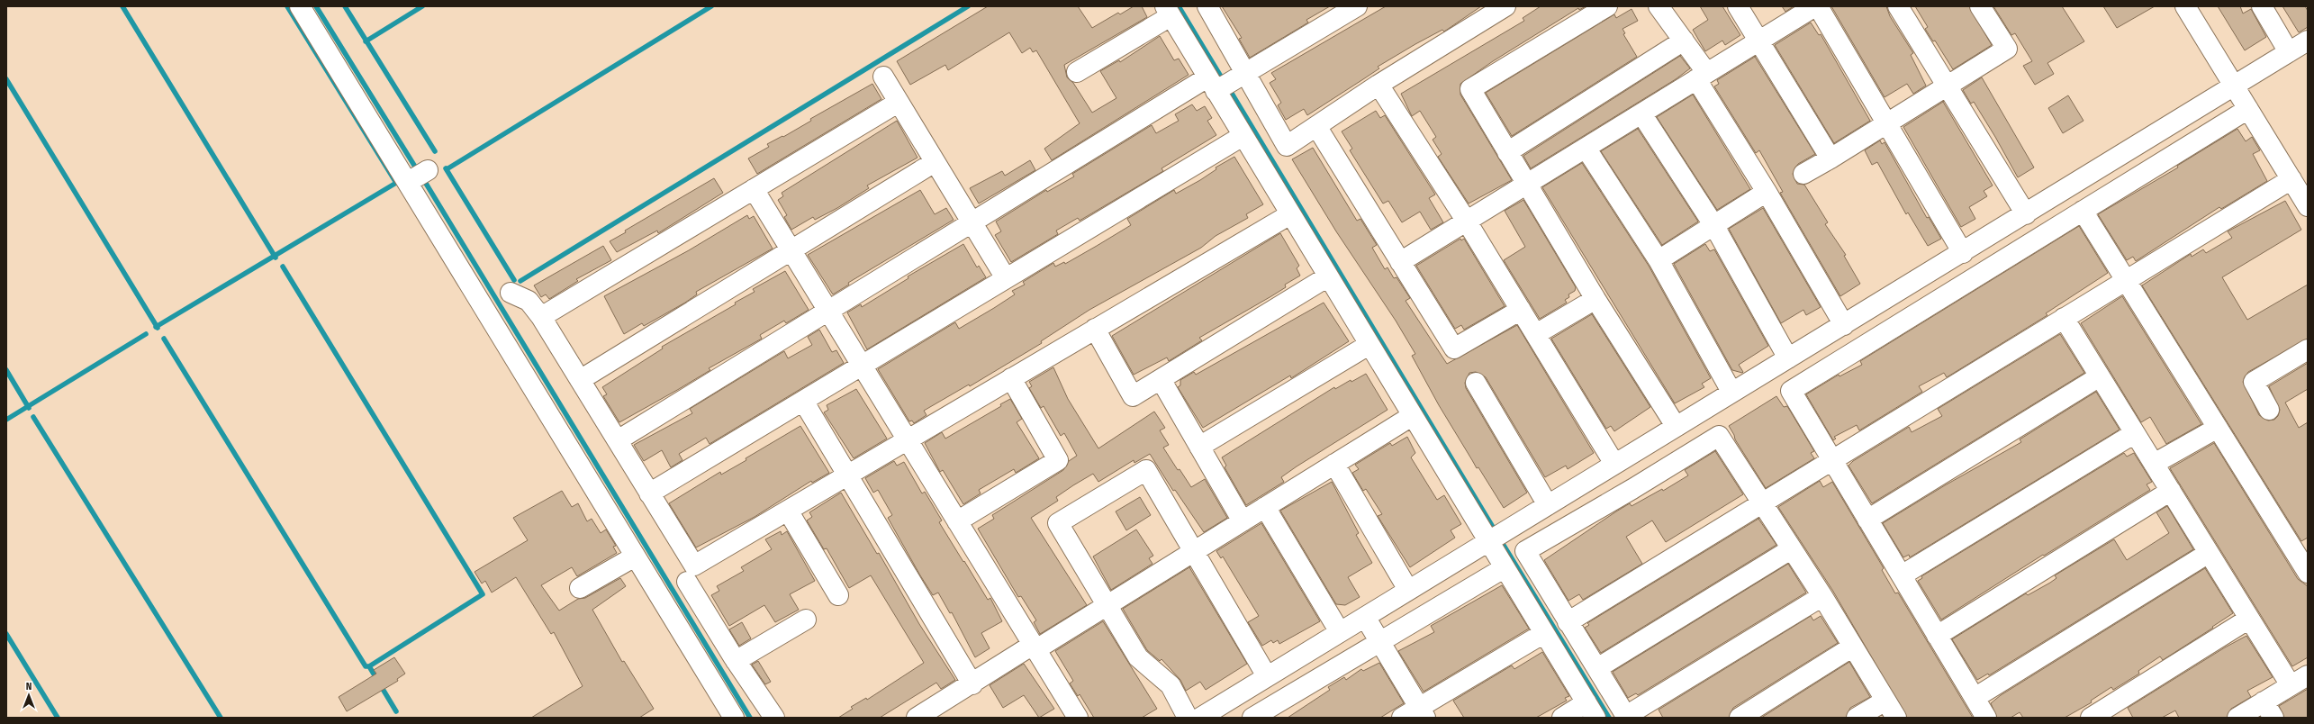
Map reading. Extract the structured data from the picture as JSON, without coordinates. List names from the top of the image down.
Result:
{
  "north": "top"
}
